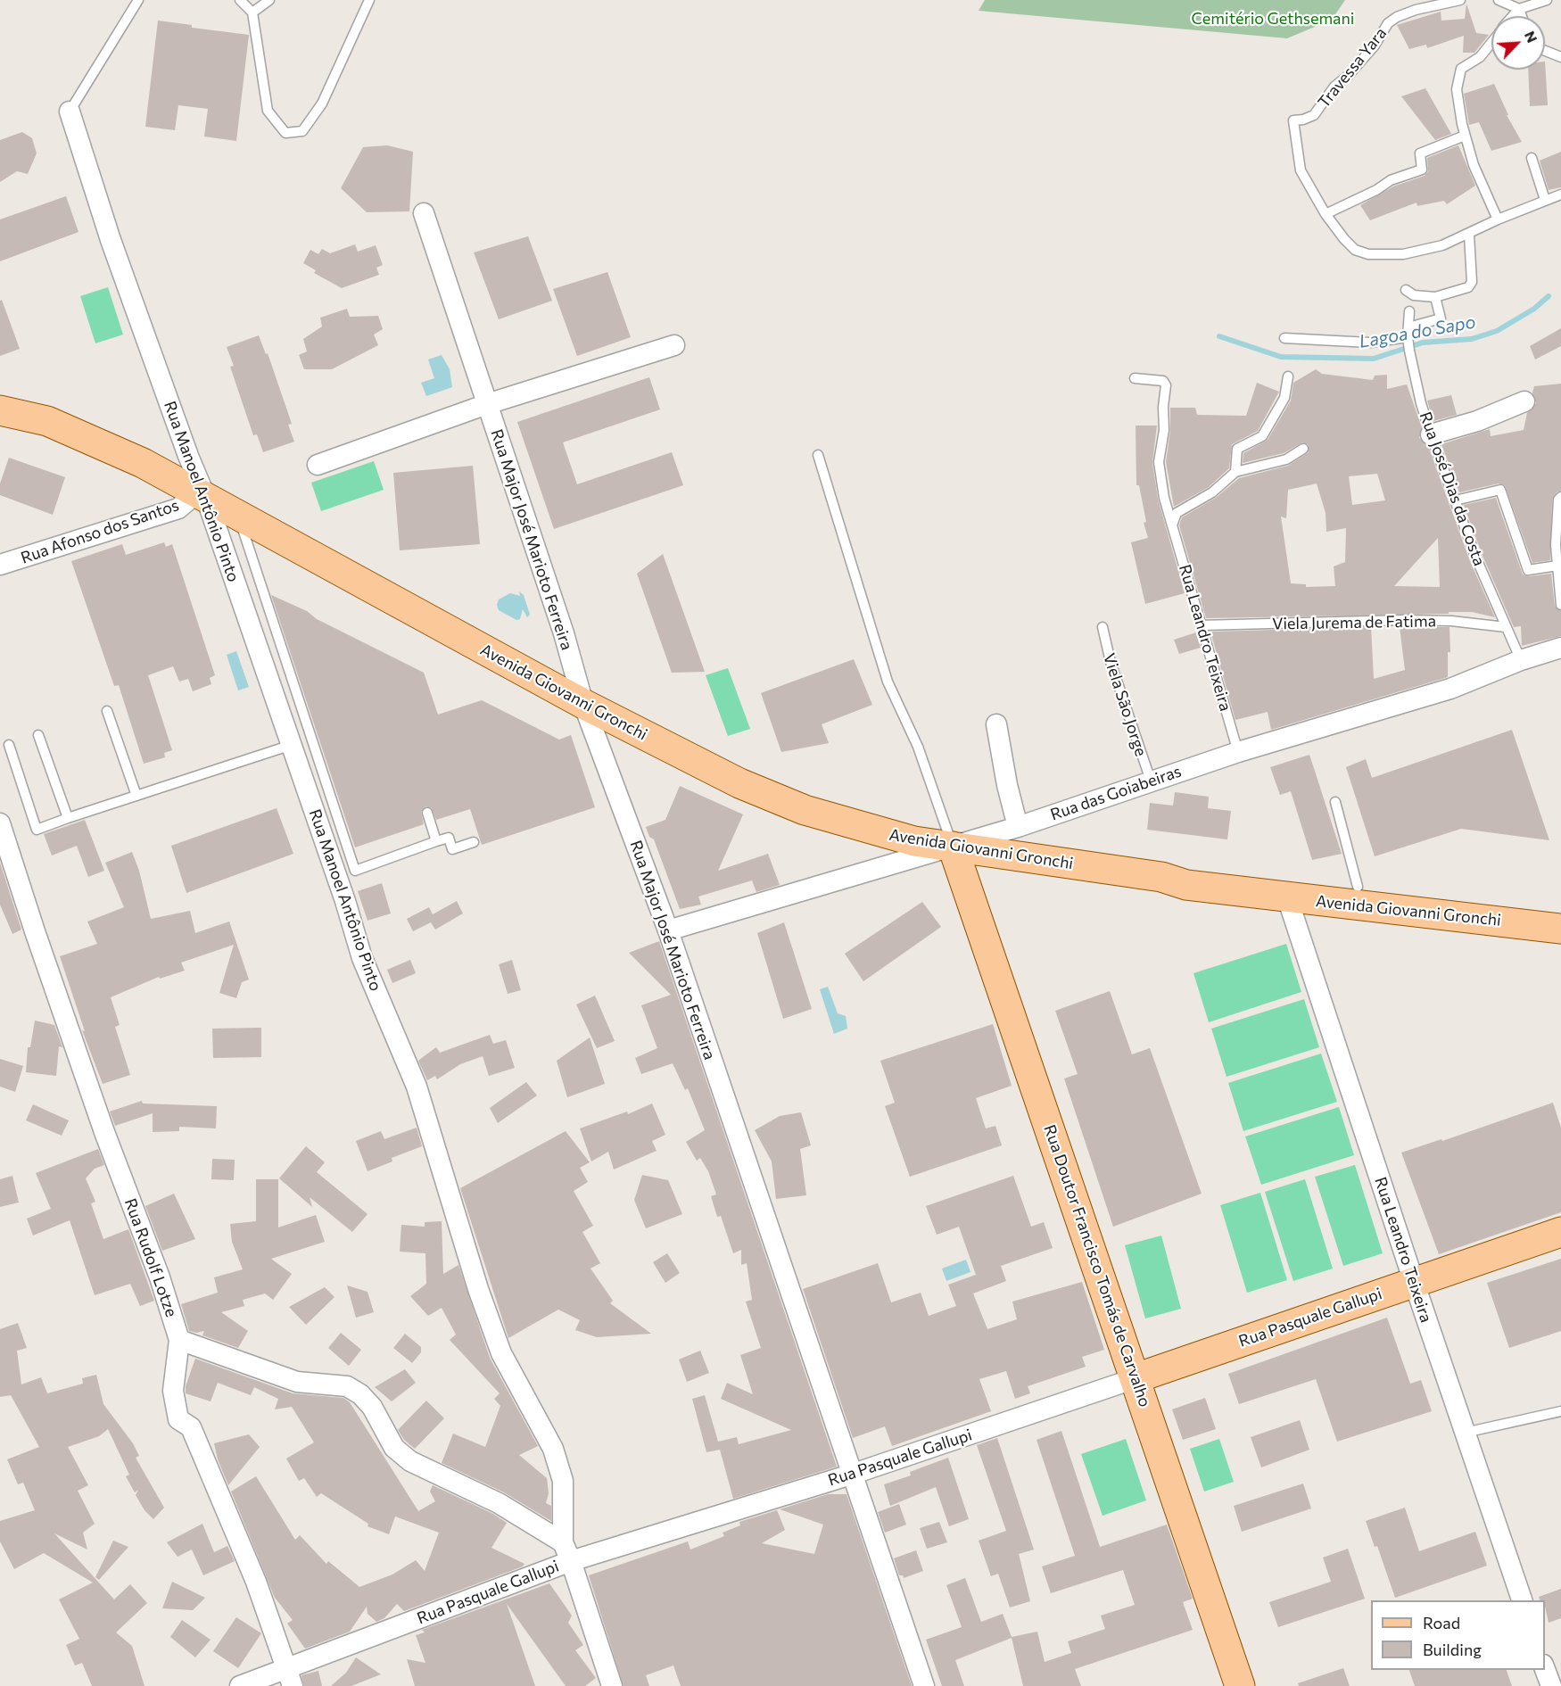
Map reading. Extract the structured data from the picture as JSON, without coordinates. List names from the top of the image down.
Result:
{
  "streets": {
    "main road": ["Avenida Giovanni Gronchi", "Rua Doutor Francisco Tomás de Carvalho", "Rua Pasquale Gallupi"],
    "street": [
      "Rua Manoel Antônio Pinto",
      "Rua Afonso dos Santos",
      "Rua Major José Marioto Ferreira",
      "Rua Leandro Teixeira",
      "Rua das Goiabeiras",
      "Rua Rudolf Lotze"
    ],
    "lane": [
      "Travessa Yara",
      "Rua José Dias da Costa",
      "Viela Jurema de Fatima",
      "Viela São Jorge"
    ]
  },
  "crossings": [
    ["Rua José Dias da Costa", "Viela Jurema de Fatima"],
    ["Rua José Dias da Costa", "Rua das Goiabeiras"],
    ["Rua Manoel Antônio Pinto", "Rua Afonso dos Santos"],
    ["Rua Manoel Antônio Pinto", "Avenida Giovanni Gronchi"],
    ["Rua Manoel Antônio Pinto", "Rua Pasquale Gallupi"],
    ["Rua Afonso dos Santos", "Avenida Giovanni Gronchi"],
    ["Rua Major José Marioto Ferreira", "Avenida Giovanni Gronchi"],
    ["Rua Major José Marioto Ferreira", "Rua das Goiabeiras"],
    ["Rua Major José Marioto Ferreira", "Rua Pasquale Gallupi"],
    ["Viela Jurema de Fatima", "Rua Leandro Teixeira"],
    ["Rua Leandro Teixeira", "Avenida Giovanni Gronchi"],
    ["Rua Leandro Teixeira", "Rua das Goiabeiras"],
    ["Rua Leandro Teixeira", "Rua Pasquale Gallupi"],
    ["Avenida Giovanni Gronchi", "Rua das Goiabeiras"],
    ["Avenida Giovanni Gronchi", "Rua Doutor Francisco Tomás de Carvalho"],
    ["Viela São Jorge", "Rua das Goiabeiras"],
    ["Rua das Goiabeiras", "Rua Doutor Francisco Tomás de Carvalho"],
    ["Rua Rudolf Lotze", "Rua Pasquale Gallupi"],
    ["Rua Doutor Francisco Tomás de Carvalho", "Rua Pasquale Gallupi"]
  ],
  "water": ["Lagoa do Sapo"],
  "parks": ["Cemitério Gethsemani"],
  "legend": ["Road", "Building"],
  "north": "top right"
}
